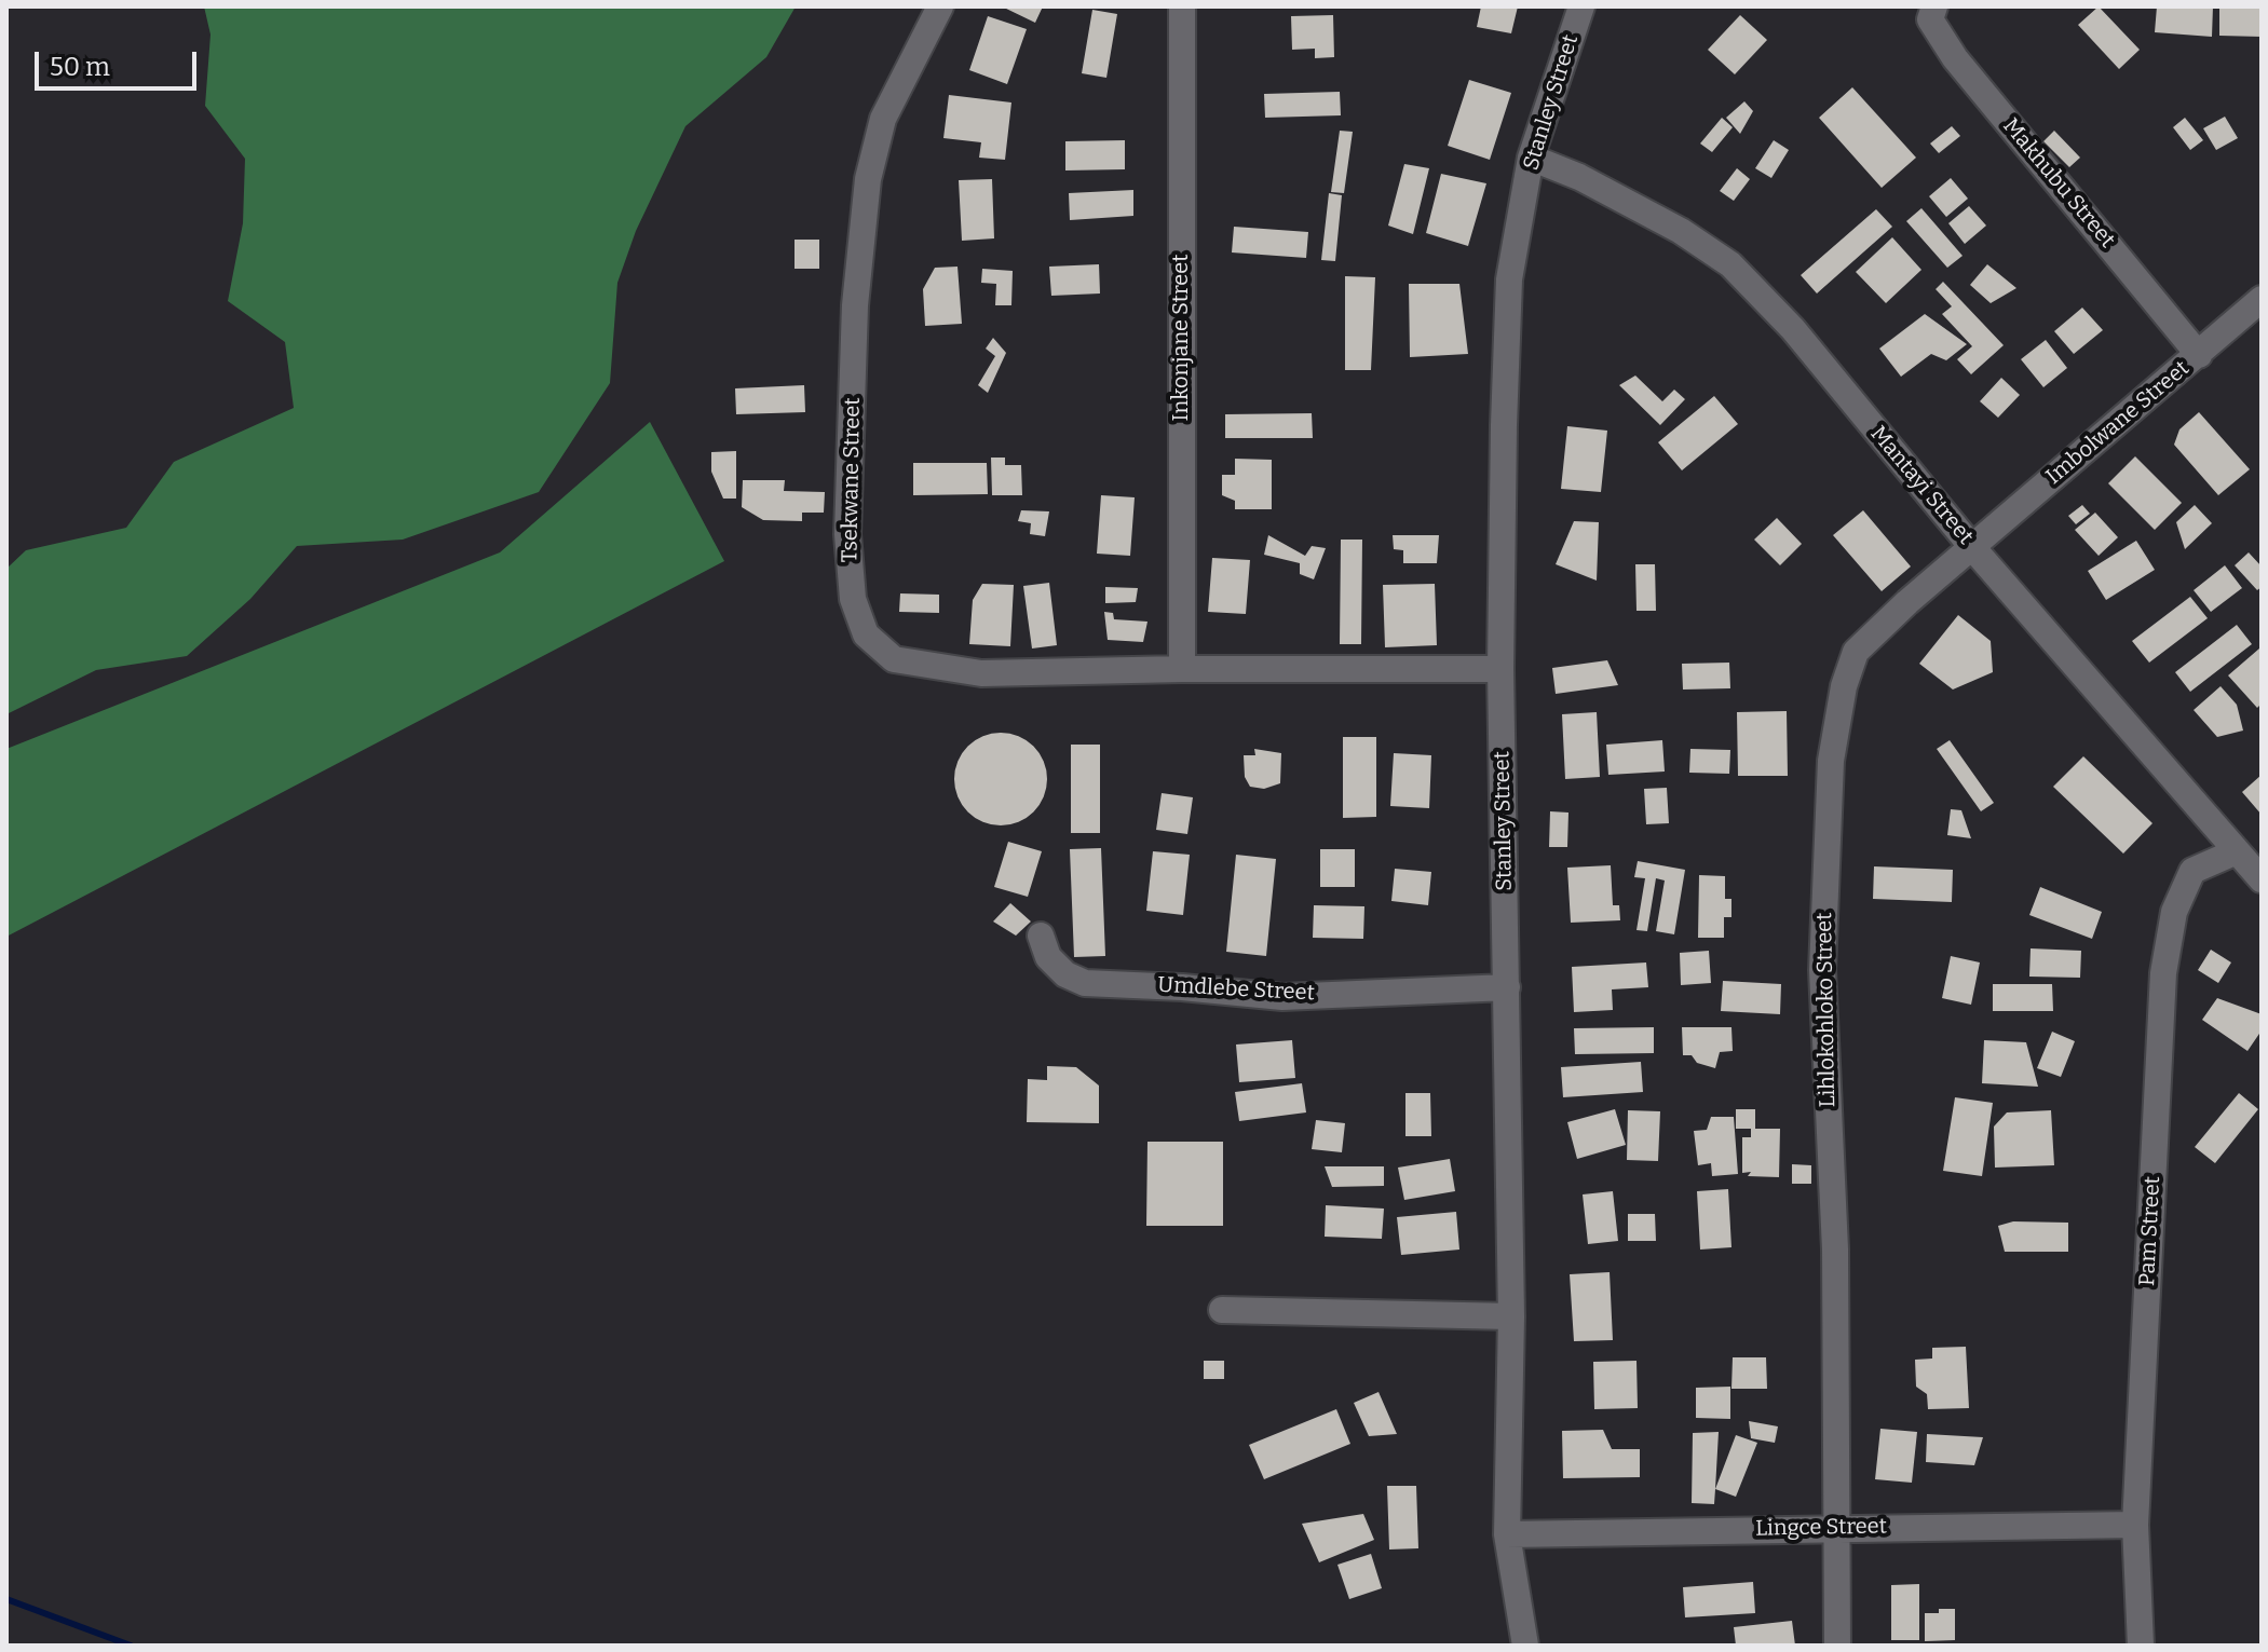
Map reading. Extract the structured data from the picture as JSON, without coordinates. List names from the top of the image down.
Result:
{
  "streets": {
    "street": [
      "Stanley Street",
      "Makhubu Street",
      "Inkonjane Street",
      "Imbolwane Street",
      "Tsekwane Street",
      "Mantayi Street",
      "Umdlebe Street",
      "Lihlokohloko Street",
      "Pam Street",
      "Lingce Street"
    ]
  },
  "crossings": [
    ["Stanley Street", "Tsekwane Street"],
    ["Stanley Street", "Mantayi Street"],
    ["Stanley Street", "Umdlebe Street"],
    ["Stanley Street", "Lingce Street"],
    ["Makhubu Street", "Imbolwane Street"],
    ["Inkonjane Street", "Tsekwane Street"],
    ["Imbolwane Street", "Mantayi Street"],
    ["Imbolwane Street", "Lihlokohloko Street"],
    ["Mantayi Street", "Lihlokohloko Street"],
    ["Mantayi Street", "Pam Street"],
    ["Lihlokohloko Street", "Lingce Street"],
    ["Pam Street", "Lingce Street"]
  ],
  "scale_bar": "50 m"
}
